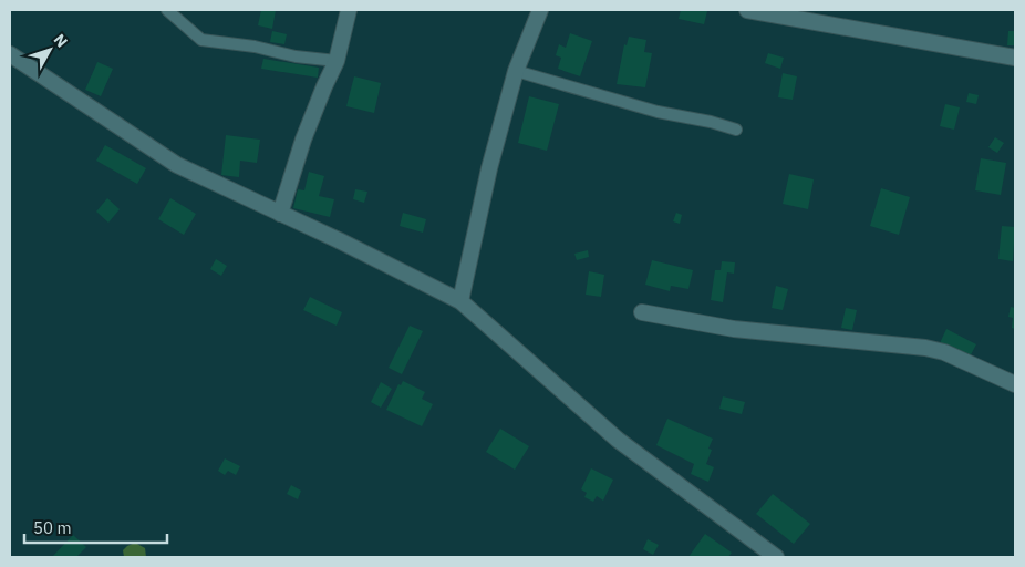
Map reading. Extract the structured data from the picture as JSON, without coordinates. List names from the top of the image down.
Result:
{
  "scale_bar": "50 m",
  "north": "top right"
}
